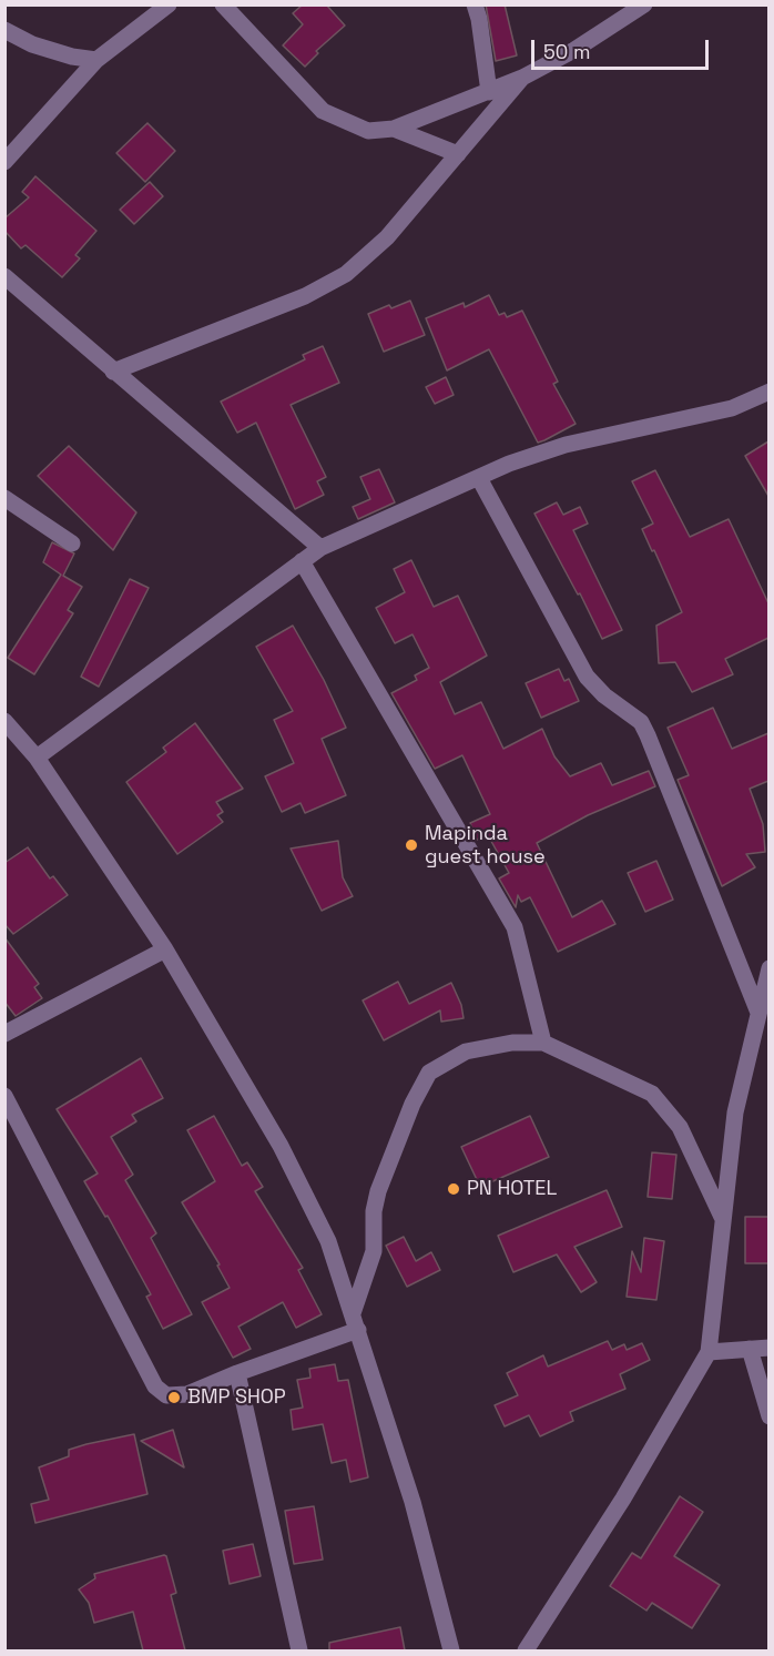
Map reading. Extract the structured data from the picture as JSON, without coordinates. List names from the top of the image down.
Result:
{
  "places": ["Mapinda guest house", "PN HOTEL", "BMP SHOP"],
  "scale_bar": "50 m"
}
